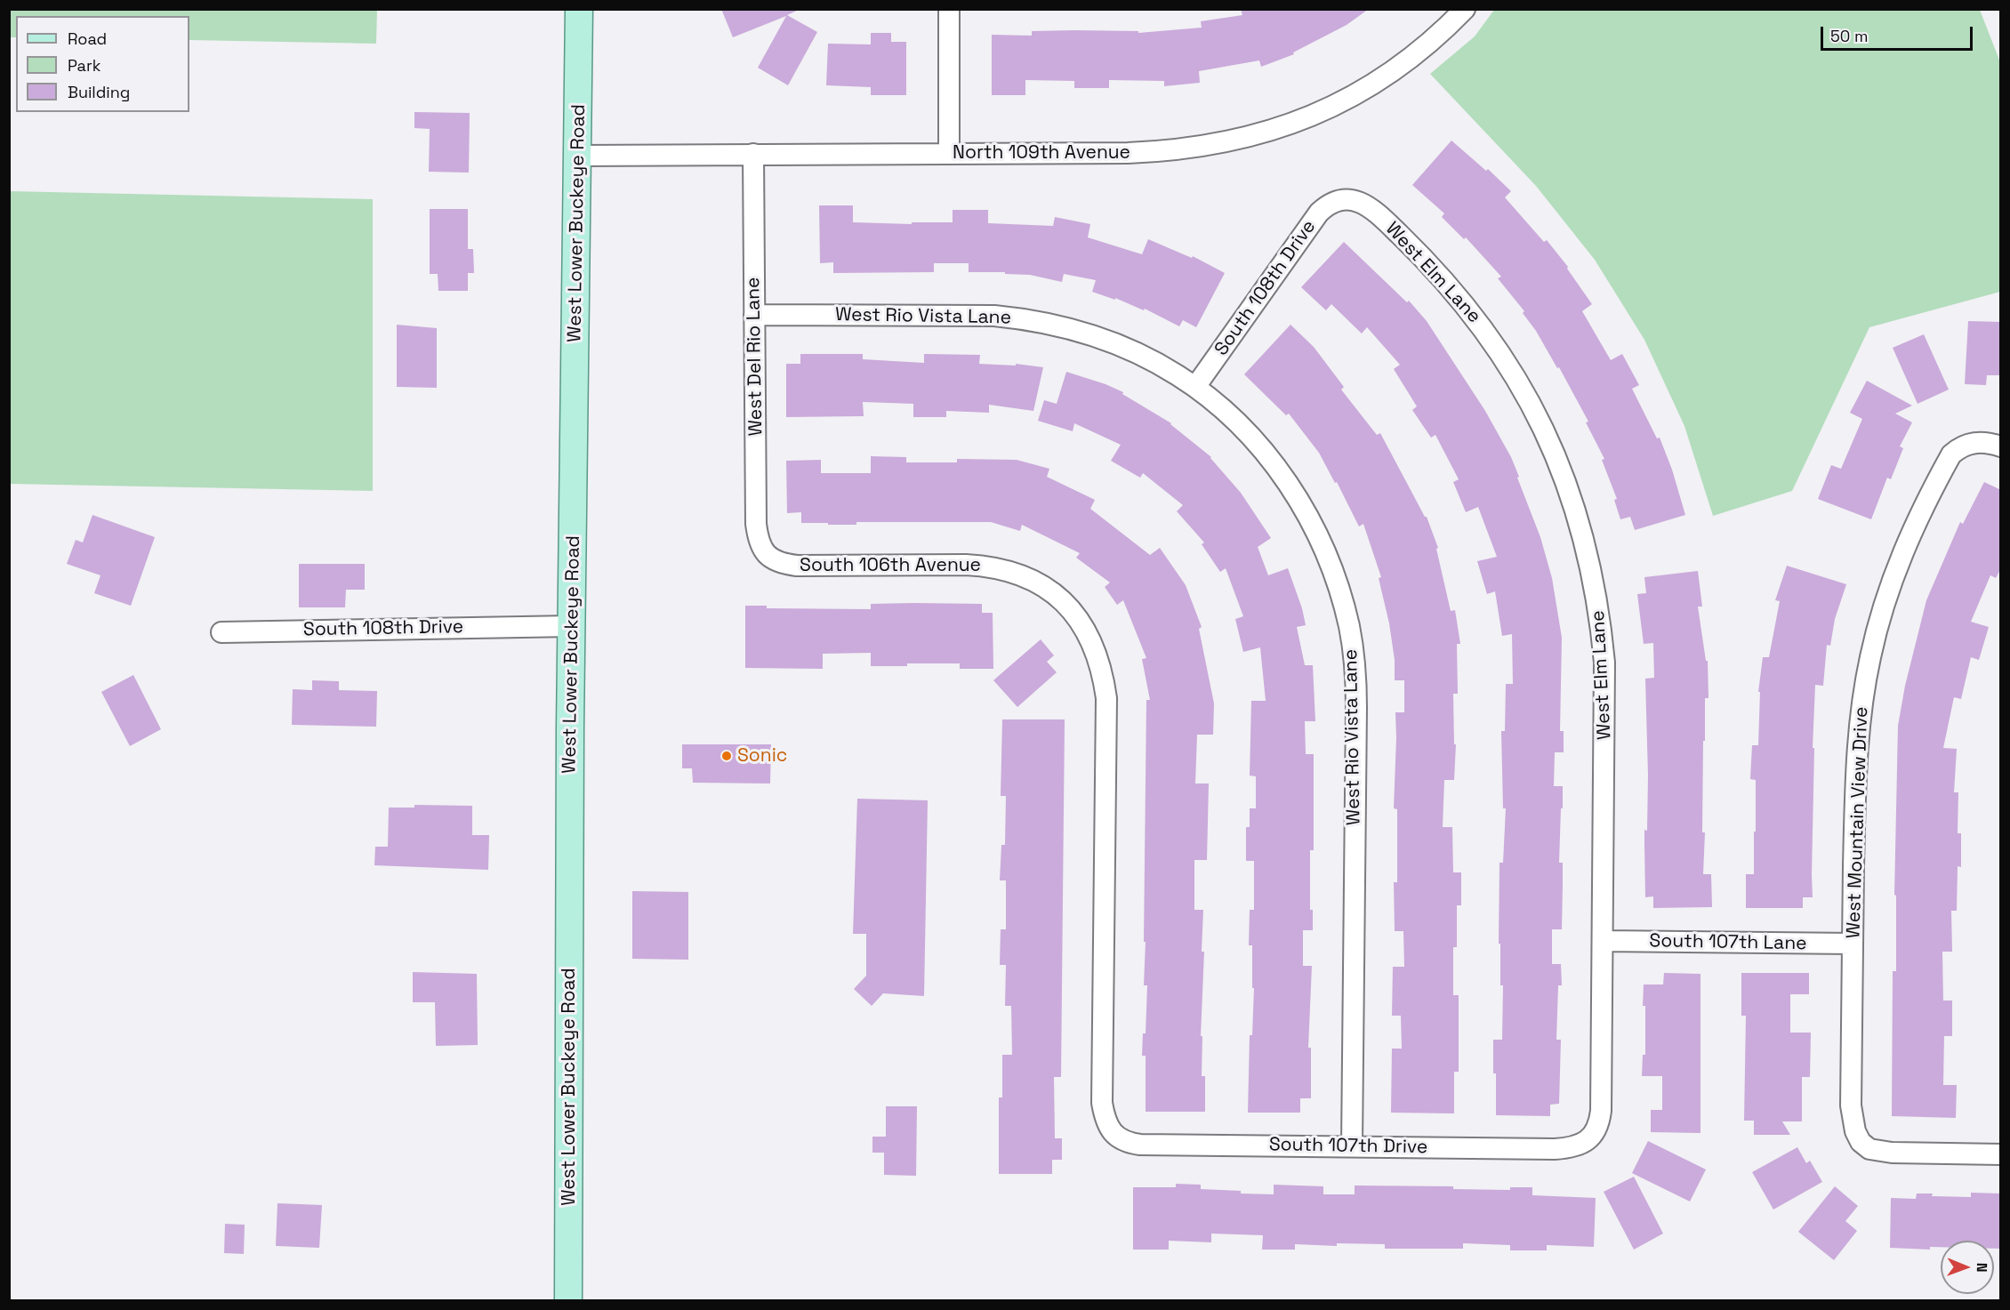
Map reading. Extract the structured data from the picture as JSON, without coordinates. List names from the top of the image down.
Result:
{
  "streets": {
    "main road": ["West Lower Buckeye Road"],
    "street": [
      "North 109th Avenue",
      "West Elm Lane",
      "South 108th Drive",
      "West Rio Vista Lane",
      "West Del Rio Lane",
      "South 106th Avenue",
      "West Mountain View Drive",
      "South 107th Lane",
      "South 107th Drive"
    ]
  },
  "crossings": [
    ["North 109th Avenue", "West Lower Buckeye Road"],
    ["North 109th Avenue", "West Del Rio Lane"],
    ["West Lower Buckeye Road", "South 108th Drive"],
    ["West Elm Lane", "South 108th Drive"],
    ["West Elm Lane", "South 107th Lane"],
    ["West Elm Lane", "South 107th Drive"],
    ["South 108th Drive", "West Rio Vista Lane"],
    ["West Rio Vista Lane", "West Del Rio Lane"],
    ["West Rio Vista Lane", "South 107th Drive"],
    ["West Del Rio Lane", "South 106th Avenue"],
    ["South 106th Avenue", "South 107th Drive"],
    ["West Mountain View Drive", "South 107th Lane"]
  ],
  "places": ["Sonic"],
  "legend": ["Road", "Park", "Building"],
  "scale_bar": "50 m",
  "north": "right"
}
